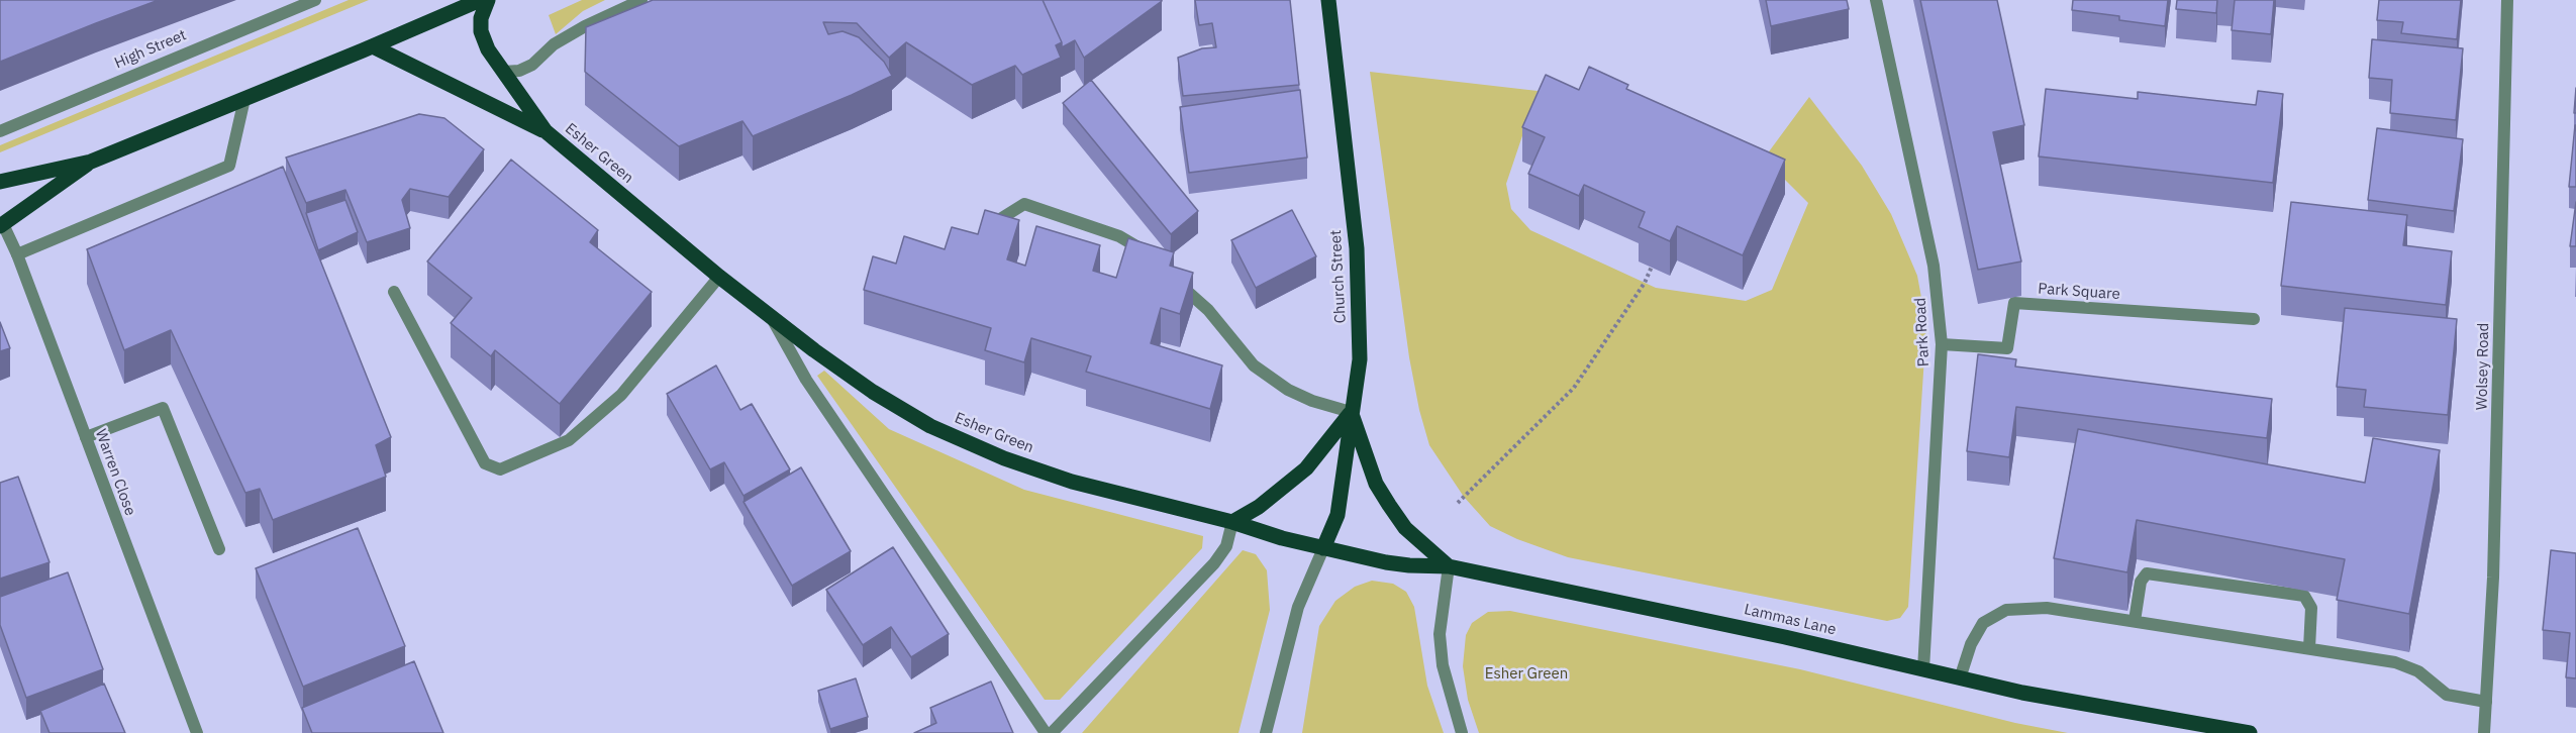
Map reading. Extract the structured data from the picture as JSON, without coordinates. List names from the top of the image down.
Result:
{
  "streets": {
    "main road": ["Esher Green", "Church Street", "Lammas Lane"],
    "street": [
      "High Street",
      "Park Square",
      "Park Road",
      "Wolsey Road",
      "Warren Close"
    ]
  },
  "crossings": [
    ["Esher Green", "Church Street"],
    ["Esher Green", "Lammas Lane"],
    ["Church Street", "Lammas Lane"],
    ["Park Square", "Park Road"],
    ["Park Road", "Lammas Lane"]
  ],
  "parks": ["Esher Green"]
}
